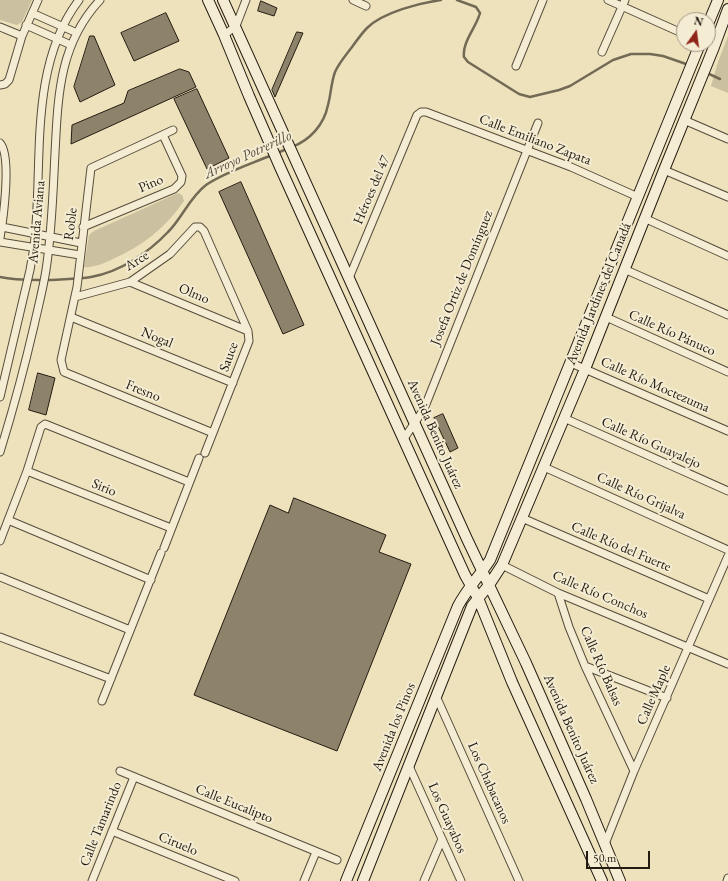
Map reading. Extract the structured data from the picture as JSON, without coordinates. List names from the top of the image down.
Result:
{
  "streets": {
    "street": [
      "Calle Emiliano Zapata",
      "Pino",
      "Héroes del 47",
      "Avenida Aviana",
      "Roble",
      "Arce",
      "Josefa Ortiz de Domínguez",
      "Olmo",
      "Avenida Jardines del Canadá",
      "Calle Río Pánuco",
      "Nogal",
      "Sauce",
      "Calle Río Moctezuma",
      "Fresno",
      "Avenida Benito Juárez",
      "Calle Río Guayalejo",
      "Sirio",
      "Calle Río Grijalva",
      "Calle Río del Fuerte",
      "Calle Río Conchos",
      "Calle Río Balsas",
      "Calle Maple",
      "Avenida los Pinos",
      "Los Chabacanos",
      "Calle Eucalipto",
      "Los Guayabos",
      "Calle Tamarindo",
      "Ciruelo"
    ]
  },
  "crossings": [
    ["Calle Emiliano Zapata", "Héroes del 47"],
    ["Calle Emiliano Zapata", "Josefa Ortiz de Domínguez"],
    ["Calle Emiliano Zapata", "Avenida Jardines del Canadá"],
    ["Pino", "Roble"],
    ["Héroes del 47", "Avenida Benito Juárez"],
    ["Roble", "Arce"],
    ["Roble", "Nogal"],
    ["Roble", "Fresno"],
    ["Arce", "Olmo"],
    ["Arce", "Sauce"],
    ["Josefa Ortiz de Domínguez", "Avenida Benito Juárez"],
    ["Olmo", "Sauce"],
    ["Avenida Jardines del Canadá", "Calle Río Pánuco"],
    ["Avenida Jardines del Canadá", "Calle Río Moctezuma"],
    ["Avenida Jardines del Canadá", "Avenida Benito Juárez"],
    ["Avenida Jardines del Canadá", "Calle Río Guayalejo"],
    ["Avenida Jardines del Canadá", "Calle Río Grijalva"],
    ["Avenida Jardines del Canadá", "Calle Río del Fuerte"],
    ["Avenida Jardines del Canadá", "Calle Río Conchos"],
    ["Avenida Jardines del Canadá", "Avenida los Pinos"],
    ["Nogal", "Sauce"],
    ["Sauce", "Fresno"],
    ["Avenida Benito Juárez", "Calle Maple"],
    ["Calle Río del Fuerte", "Calle Maple"],
    ["Calle Río Conchos", "Calle Río Balsas"],
    ["Calle Río Conchos", "Calle Maple"],
    ["Calle Río Balsas", "Calle Maple"],
    ["Avenida los Pinos", "Los Chabacanos"],
    ["Avenida los Pinos", "Los Guayabos"],
    ["Calle Eucalipto", "Calle Tamarindo"],
    ["Calle Tamarindo", "Ciruelo"]
  ],
  "water": ["Arroyo Potrerillo"],
  "scale_bar": "50 m",
  "north": "top"
}
